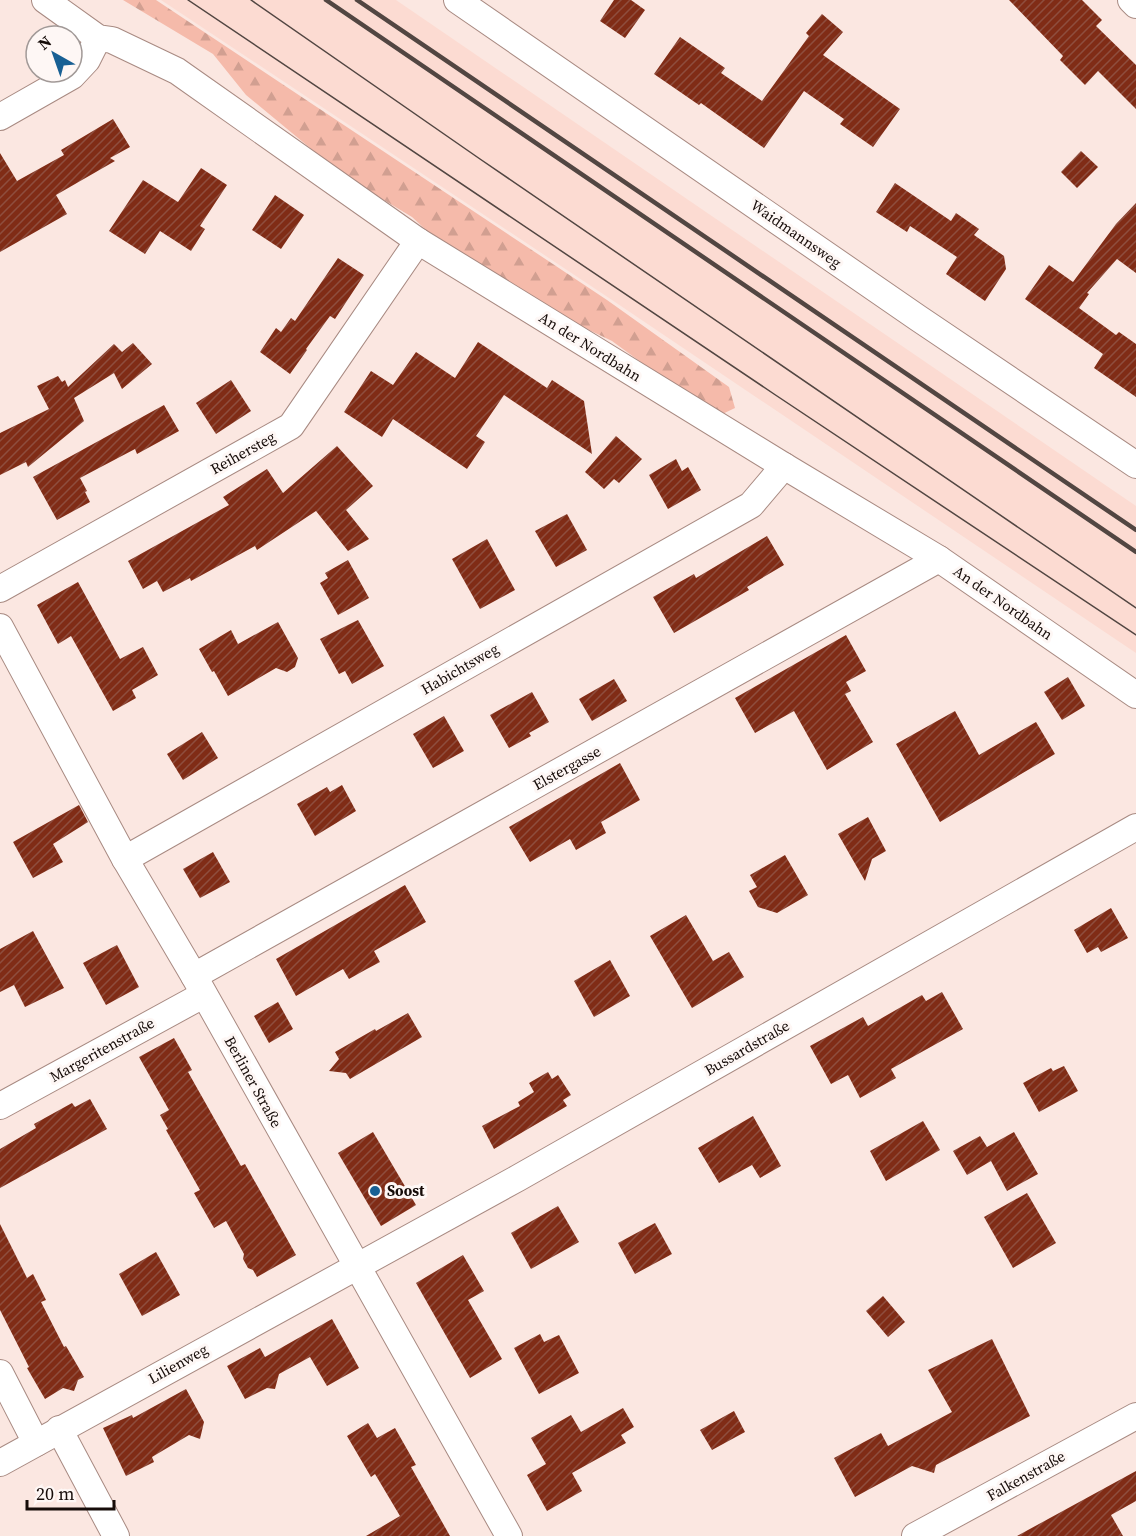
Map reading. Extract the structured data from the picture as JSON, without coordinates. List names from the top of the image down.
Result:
{
  "streets": {
    "street": [
      "Waidmannsweg",
      "An der Nordbahn",
      "Reihersteg",
      "Habichtsweg",
      "Elstergasse",
      "Bussardstraße",
      "Margeritenstraße",
      "Berliner Straße",
      "Lilienweg",
      "Falkenstraße"
    ]
  },
  "crossings": [
    ["An der Nordbahn", "Reihersteg"],
    ["An der Nordbahn", "Habichtsweg"],
    ["An der Nordbahn", "Elstergasse"],
    ["Habichtsweg", "Berliner Straße"],
    ["Elstergasse", "Margeritenstraße"],
    ["Elstergasse", "Berliner Straße"],
    ["Bussardstraße", "Berliner Straße"],
    ["Bussardstraße", "Lilienweg"],
    ["Margeritenstraße", "Berliner Straße"],
    ["Berliner Straße", "Lilienweg"]
  ],
  "places": ["Soost"],
  "scale_bar": "20 m",
  "north": "top left"
}
